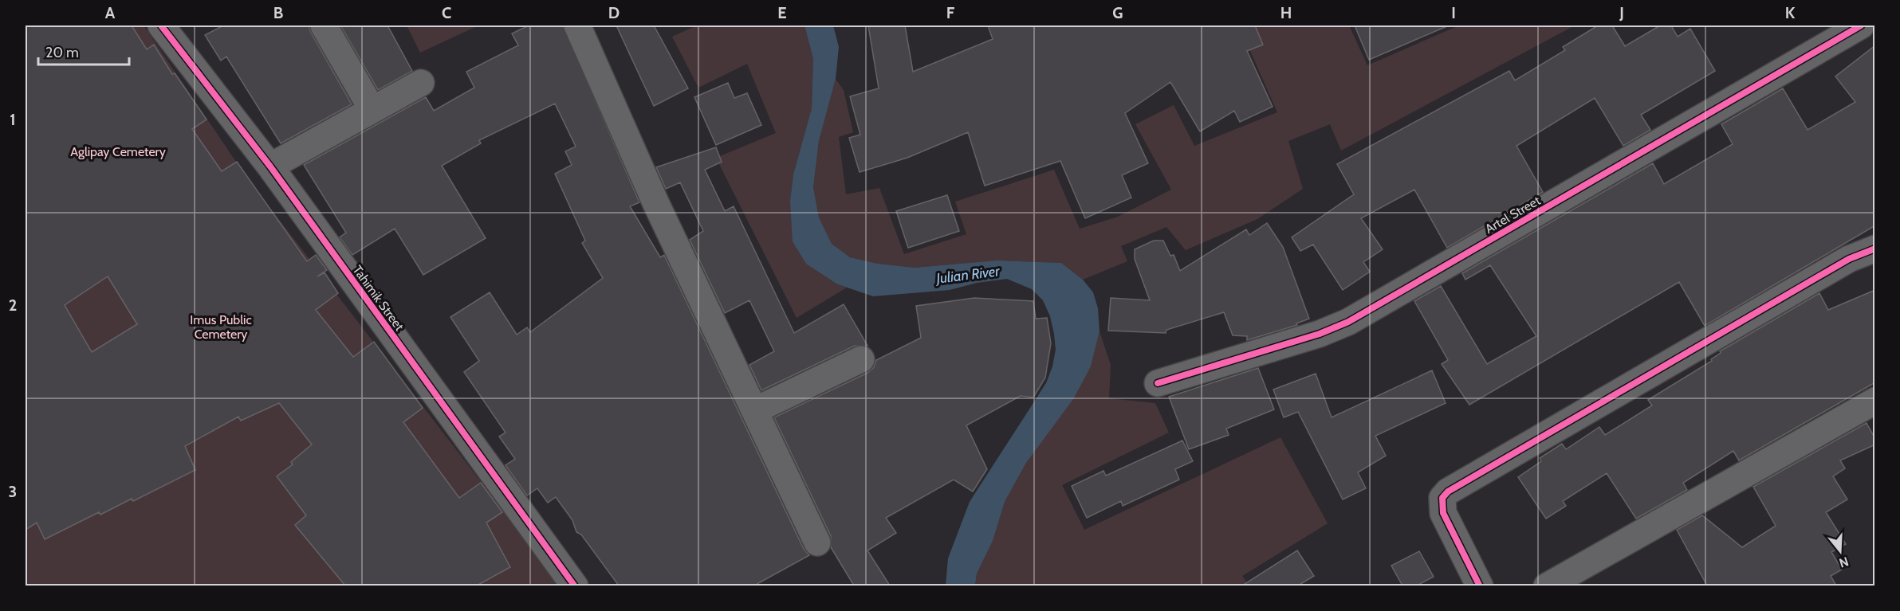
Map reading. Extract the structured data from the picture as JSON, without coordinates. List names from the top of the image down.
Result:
{
  "streets": {
    "street": ["Artel Street", "Tahimik Street"]
  },
  "water": ["Julian River"],
  "parks": ["Aglipay Cemetery", "Imus Public Cemetery"],
  "scale_bar": "20 m",
  "north": "bottom",
  "grid": {
    "columns": [
      "A",
      "B",
      "C",
      "D",
      "E",
      "F",
      "G",
      "H",
      "I",
      "J",
      "K"
    ],
    "rows": ["1", "2", "3"]
  }
}
